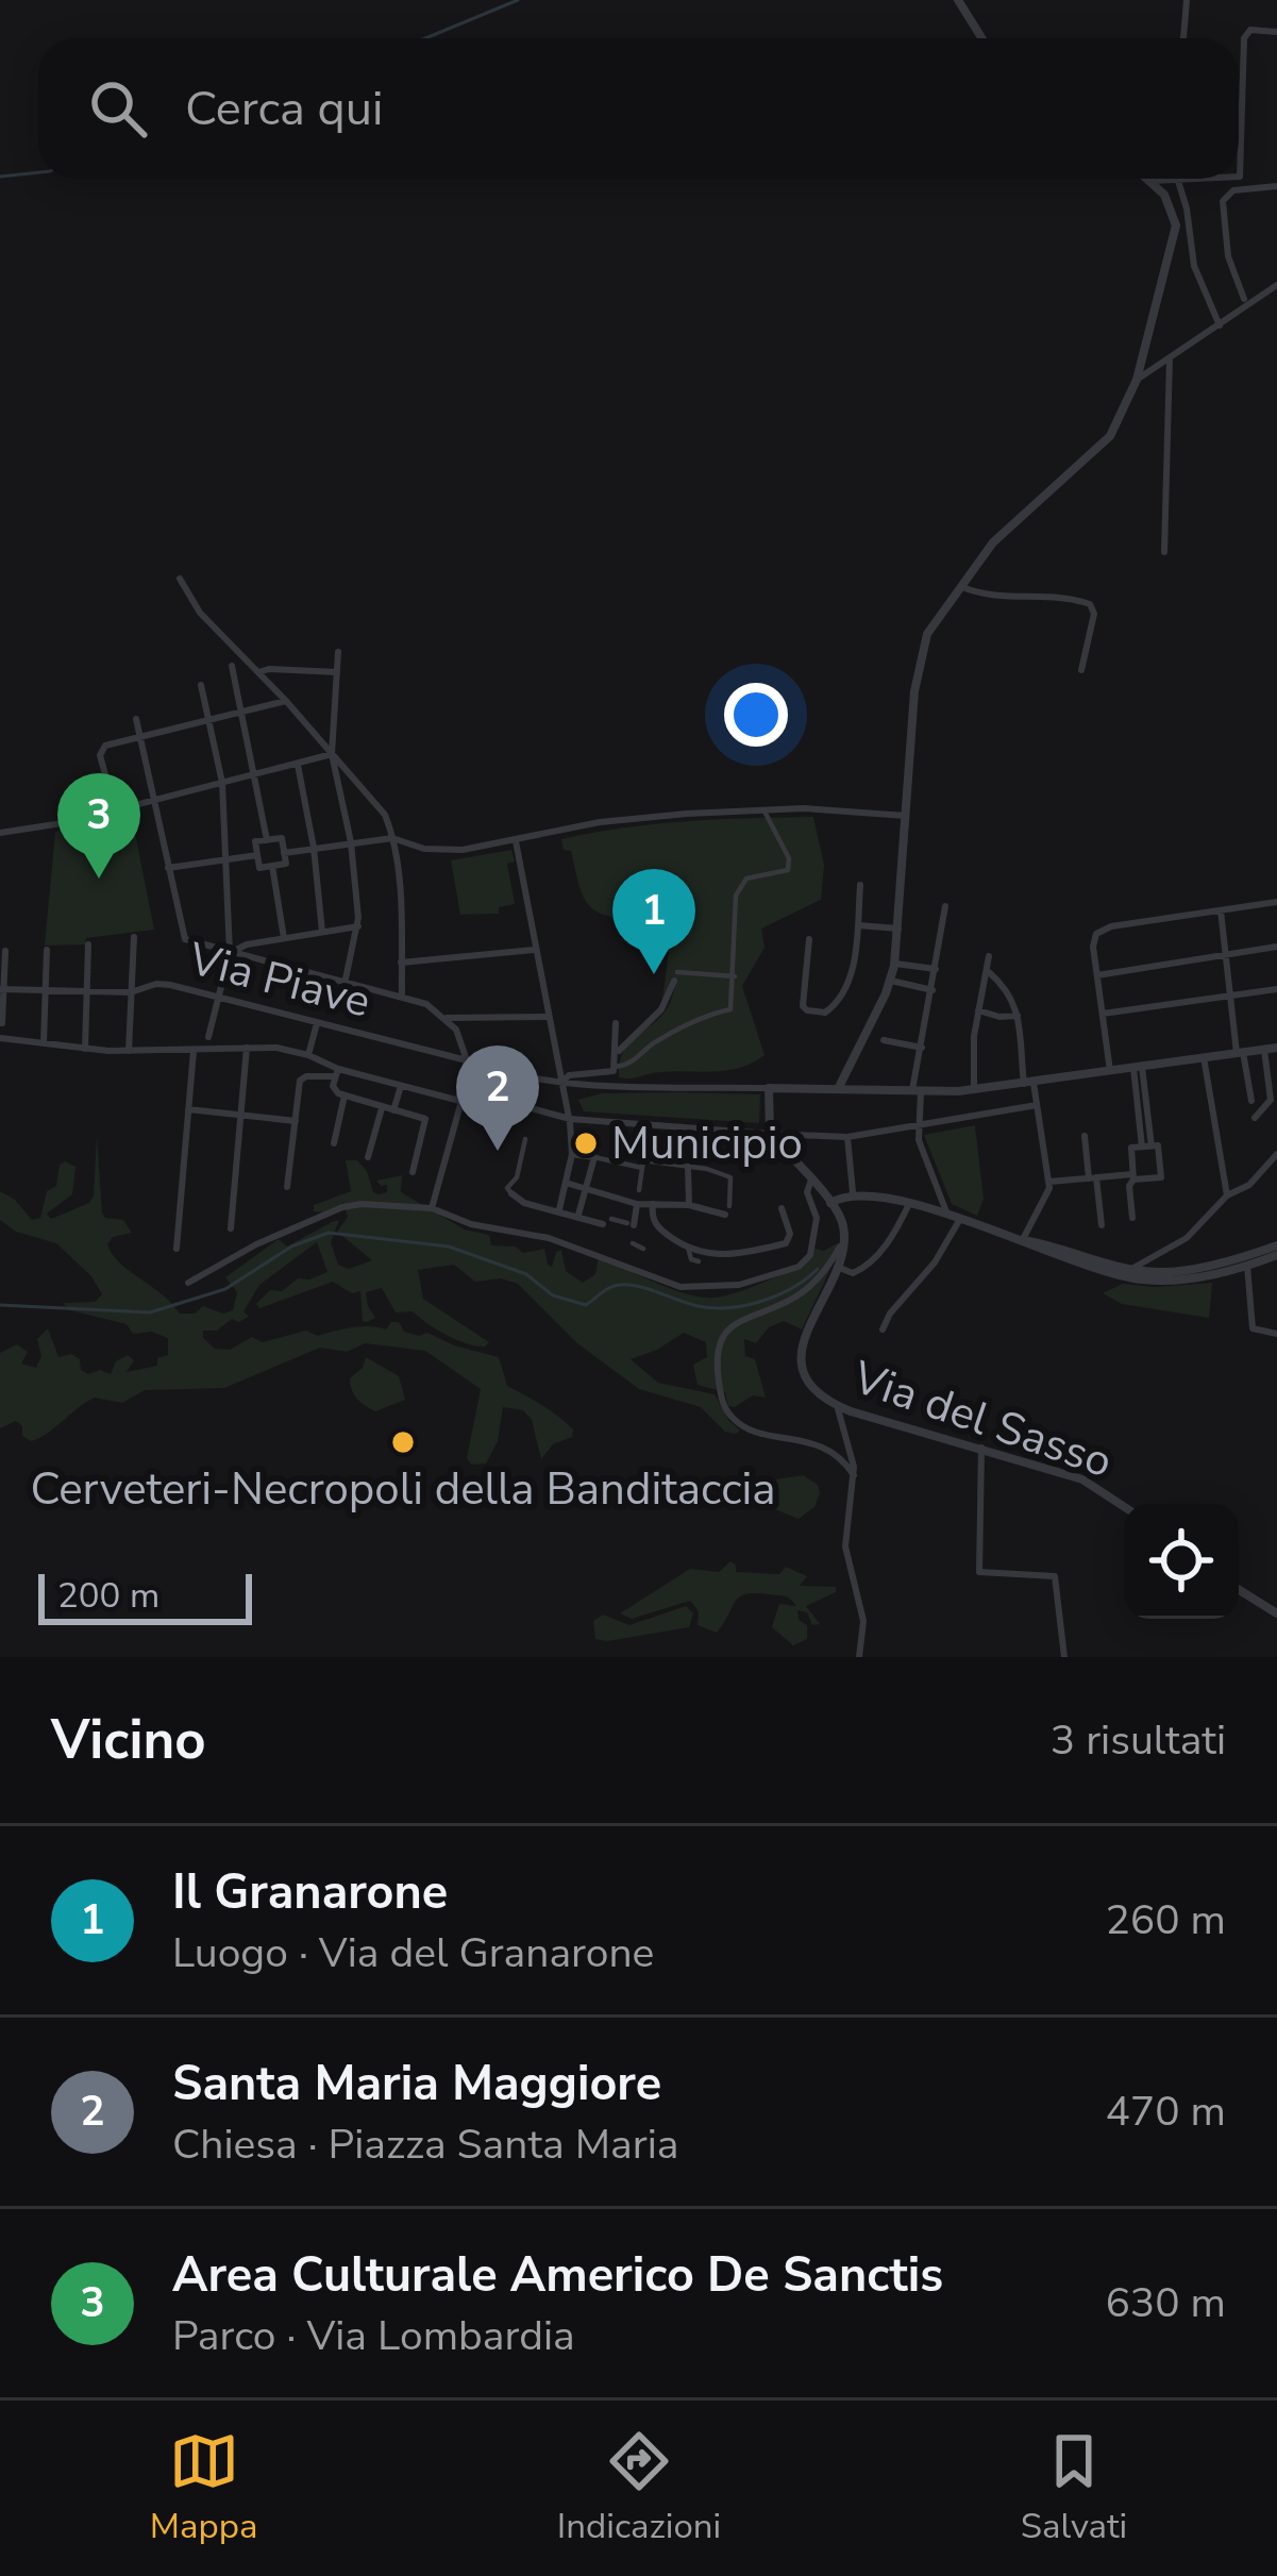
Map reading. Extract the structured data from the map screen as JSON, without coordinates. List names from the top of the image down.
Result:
{
  "streets": {
    "street": ["Via Piave", "Via del Sasso"]
  },
  "places": ["Municipio", "Cerveteri-Necropoli della Banditaccia"],
  "scale_bar": "200 m",
  "page": {
    "search": "Cerca qui",
    "pins": ["3", "1", "2"],
    "scale": "200 m",
    "heading": ["Vicino", "3 risultati"],
    "list": [
      {
        "mark": "1",
        "name": "Il Granarone",
        "note": "Luogo · Via del Granarone",
        "value": "260 m"
      },
      {
        "mark": "2",
        "name": "Santa Maria Maggiore",
        "note": "Chiesa · Piazza Santa Maria",
        "value": "470 m"
      },
      {
        "mark": "3",
        "name": "Area Culturale Americo De Sanctis",
        "note": "Parco · Via Lombardia",
        "value": "630 m"
      }
    ],
    "nav": ["Mappa", "Indicazioni", "Salvati"]
  }
}
